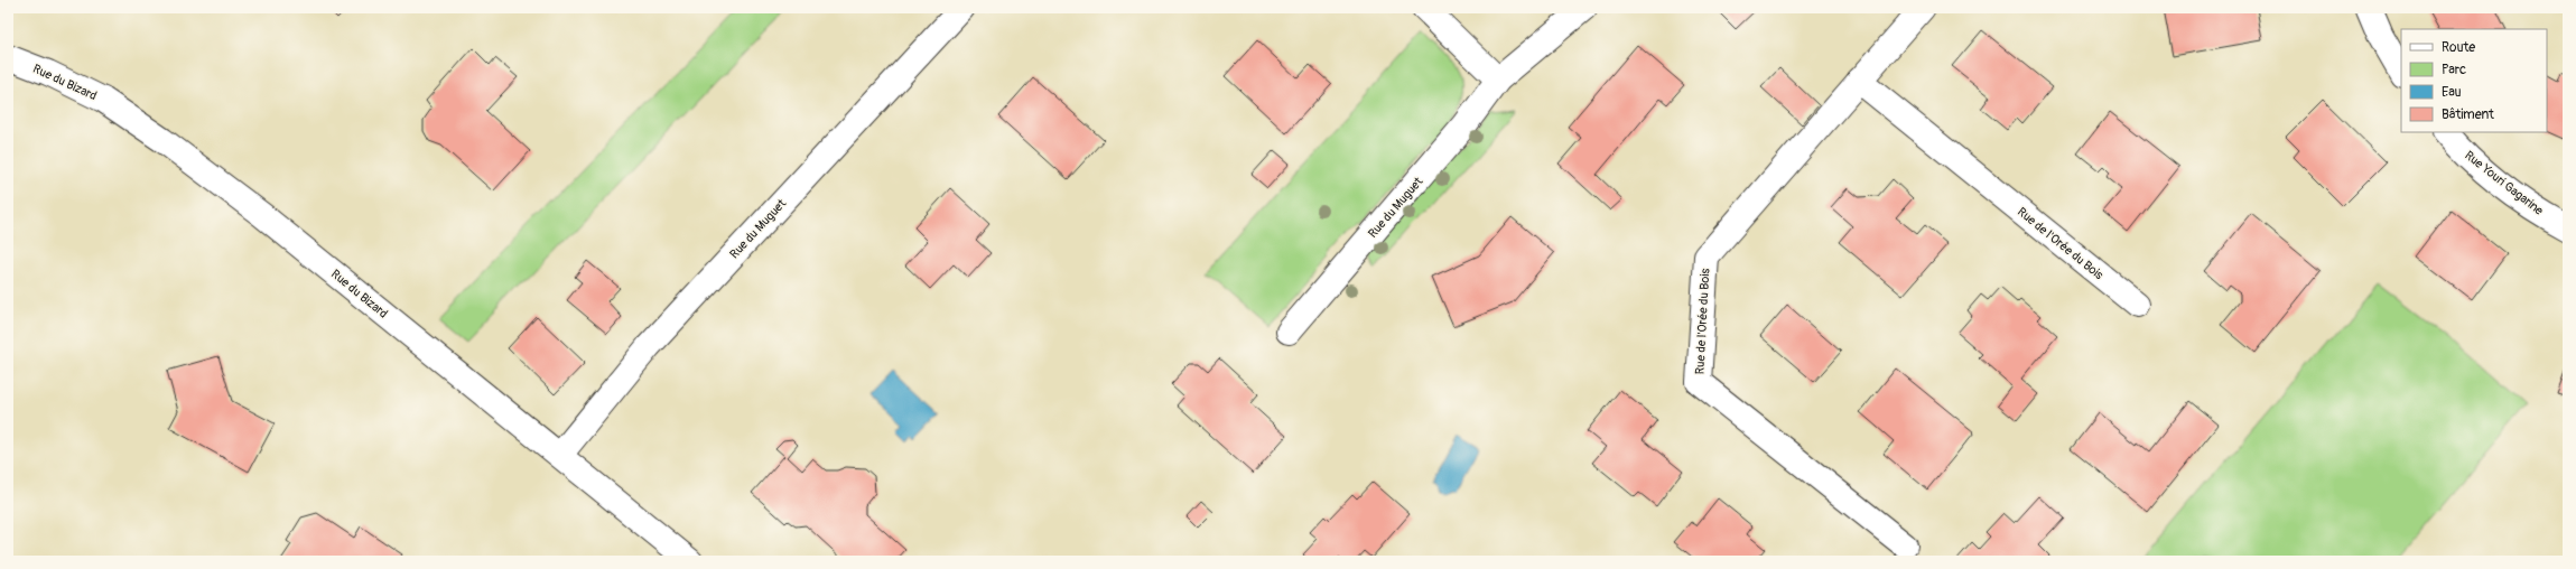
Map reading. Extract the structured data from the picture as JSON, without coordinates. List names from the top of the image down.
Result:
{
  "streets": {
    "street": [
      "Rue du Bizard",
      "Rue Youri Gagarine",
      "Rue du Muguet",
      "Rue de l'Orée du Bois"
    ]
  },
  "crossings": [
    ["Rue du Bizard", "Rue du Muguet"]
  ],
  "legend": [
    "Route",
    "Parc",
    "Eau",
    "Bâtiment"
  ]
}
